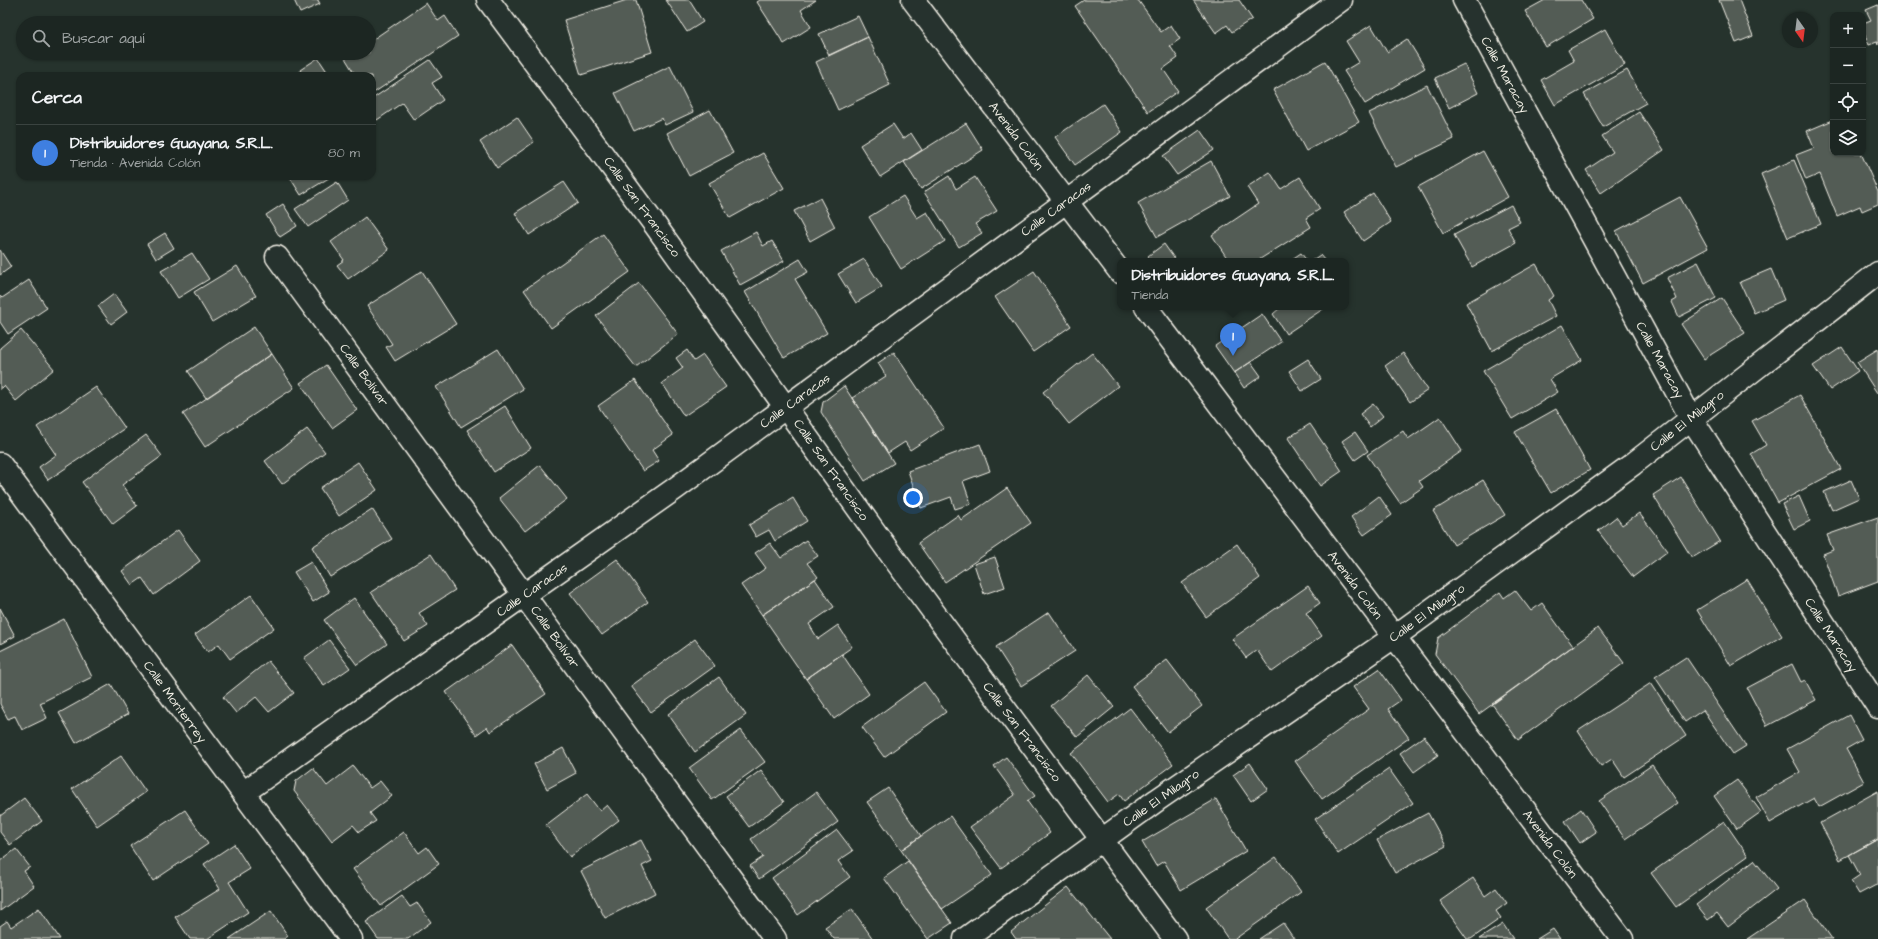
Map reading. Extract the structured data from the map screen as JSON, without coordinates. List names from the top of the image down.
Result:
{
  "streets": {
    "street": [
      "Calle Maracay",
      "Avenida Colón",
      "Calle San Francisco",
      "Calle Caracas",
      "Calle Bolívar",
      "Calle El Milagro",
      "Calle Monterrey"
    ]
  },
  "crossings": [
    ["Calle Maracay", "Calle El Milagro"],
    ["Avenida Colón", "Calle Caracas"],
    ["Avenida Colón", "Calle El Milagro"],
    ["Calle San Francisco", "Calle Caracas"],
    ["Calle San Francisco", "Calle El Milagro"],
    ["Calle Caracas", "Calle Bolívar"],
    ["Calle Caracas", "Calle Monterrey"]
  ],
  "north": "bottom",
  "page": {
    "map_buttons": ["+", "−"],
    "search": "Buscar aquí",
    "heading": "Cerca",
    "list": [
      {
        "mark": "1",
        "name": "Distribuidores Guayana, S.R.L.",
        "note": "Tienda · Avenida Colón",
        "value": "80 m"
      }
    ],
    "popup": ["Distribuidores Guayana, S.R.L.", "Tienda"],
    "pins": "1"
  }
}
